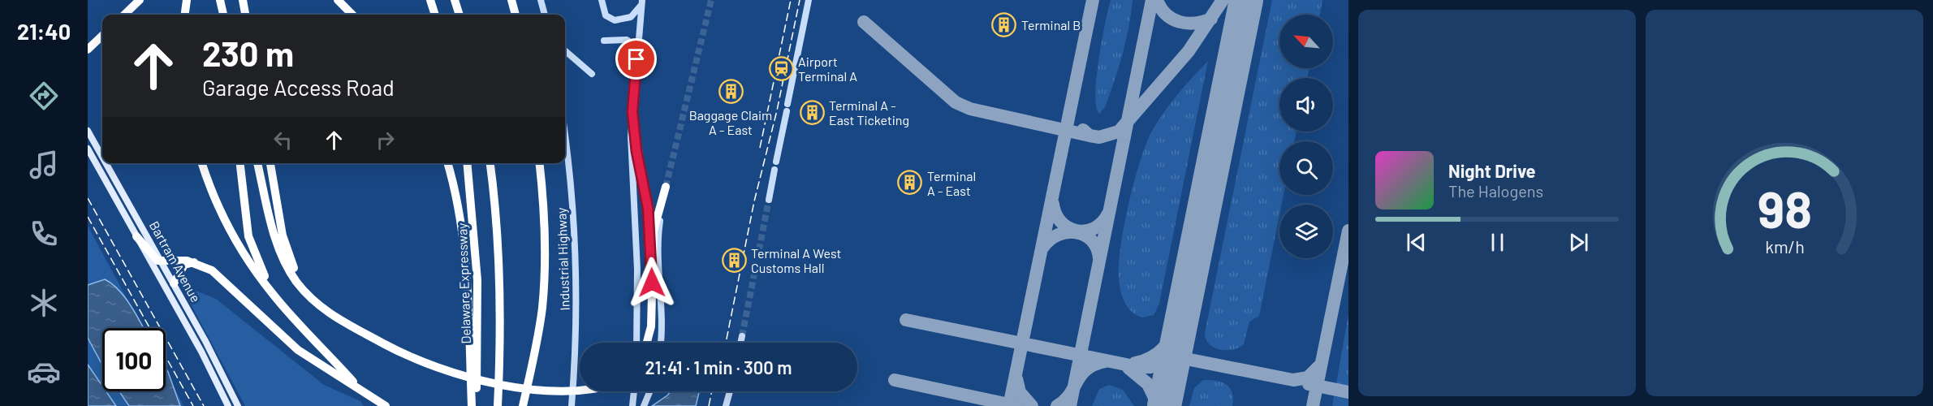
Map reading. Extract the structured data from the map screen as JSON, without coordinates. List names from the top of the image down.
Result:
{
  "streets": {
    "highway": ["Delaware Expressway"],
    "main road": ["Bartram Avenue"],
    "street": ["Industrial Highway"]
  },
  "places": {
    "building": [
      "Terminal B",
      "Baggage Claim A - East",
      "Terminal A - East Ticketing",
      "Terminal A - East",
      "Terminal A West Customs Hall"
    ],
    "station": ["Airport Terminal A"]
  },
  "north": "top left",
  "page": {
    "tabs": "21:40",
    "turn": ["230 m", "Garage Access Road"],
    "song": ["Night Drive", "The Halogens"],
    "limit": "100",
    "trip": "21:41 · 1 min · 300 m",
    "gauge": ["98", "km/h"]
  }
}
